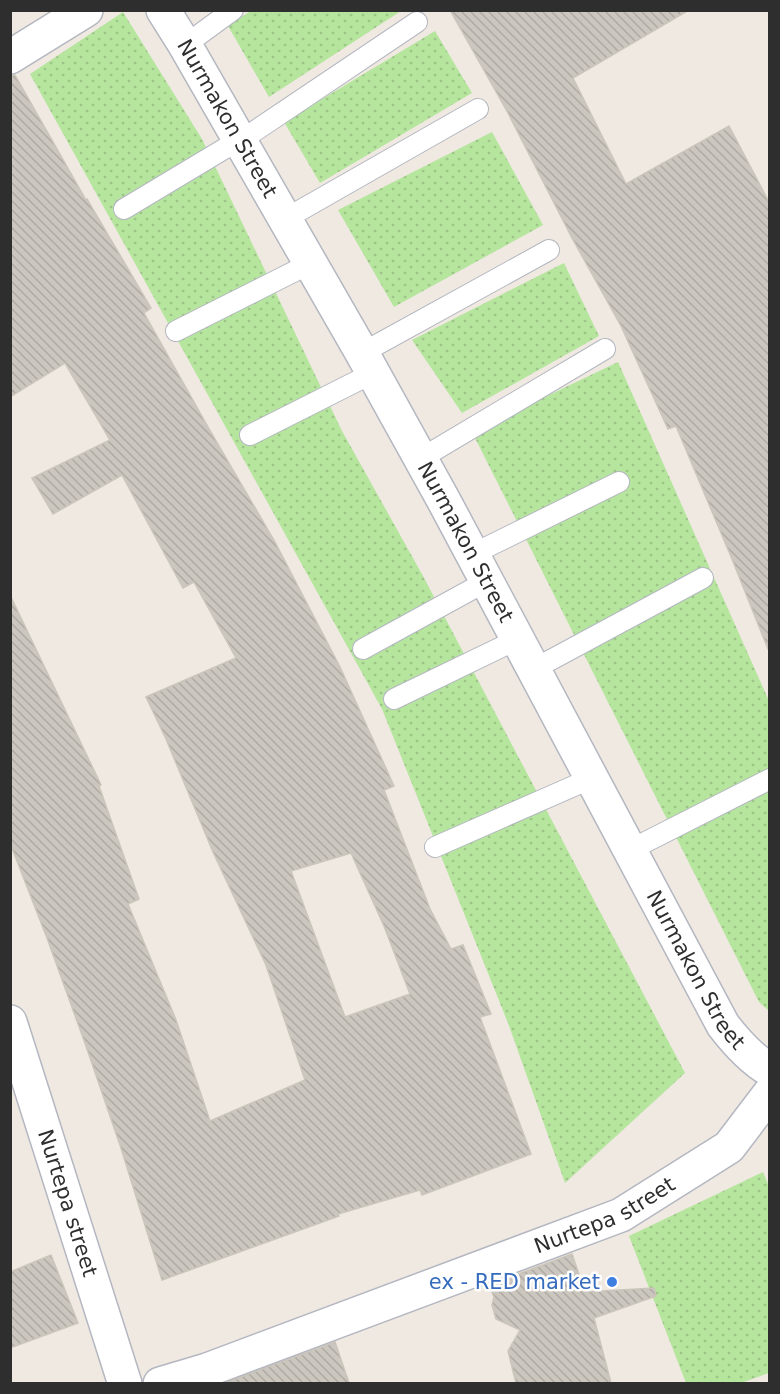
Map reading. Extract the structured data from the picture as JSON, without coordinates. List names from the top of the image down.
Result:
{
  "streets": {
    "street": ["Nurmakon Street", "Nurtepa street"]
  },
  "places": ["ex - RED market"]
}
